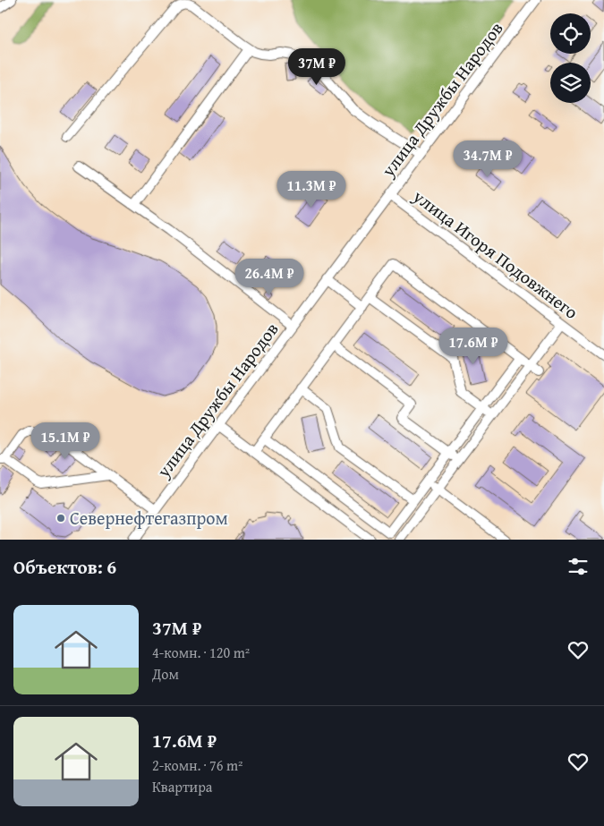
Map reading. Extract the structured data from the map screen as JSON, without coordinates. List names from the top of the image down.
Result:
{
  "streets": {
    "street": ["улица Дружбы Народов", "улица Игоря Подовжнего"]
  },
  "crossings": [
    ["улица Дружбы Народов", "улица Игоря Подовжнего"]
  ],
  "places": ["Севернефтегазпром"],
  "page": {
    "price": [
      "37M ₽",
      "34.7M ₽",
      "11.3M ₽",
      "26.4M ₽",
      "17.6M ₽",
      "15.1M ₽"
    ],
    "heading": "Объектов: 6",
    "list": [
      {
        "name": "37M ₽",
        "note": "4-комн. · 120 m² · Дом"
      },
      {
        "name": "17.6M ₽",
        "note": "2-комн. · 76 m² · Квартира"
      }
    ]
  }
}
